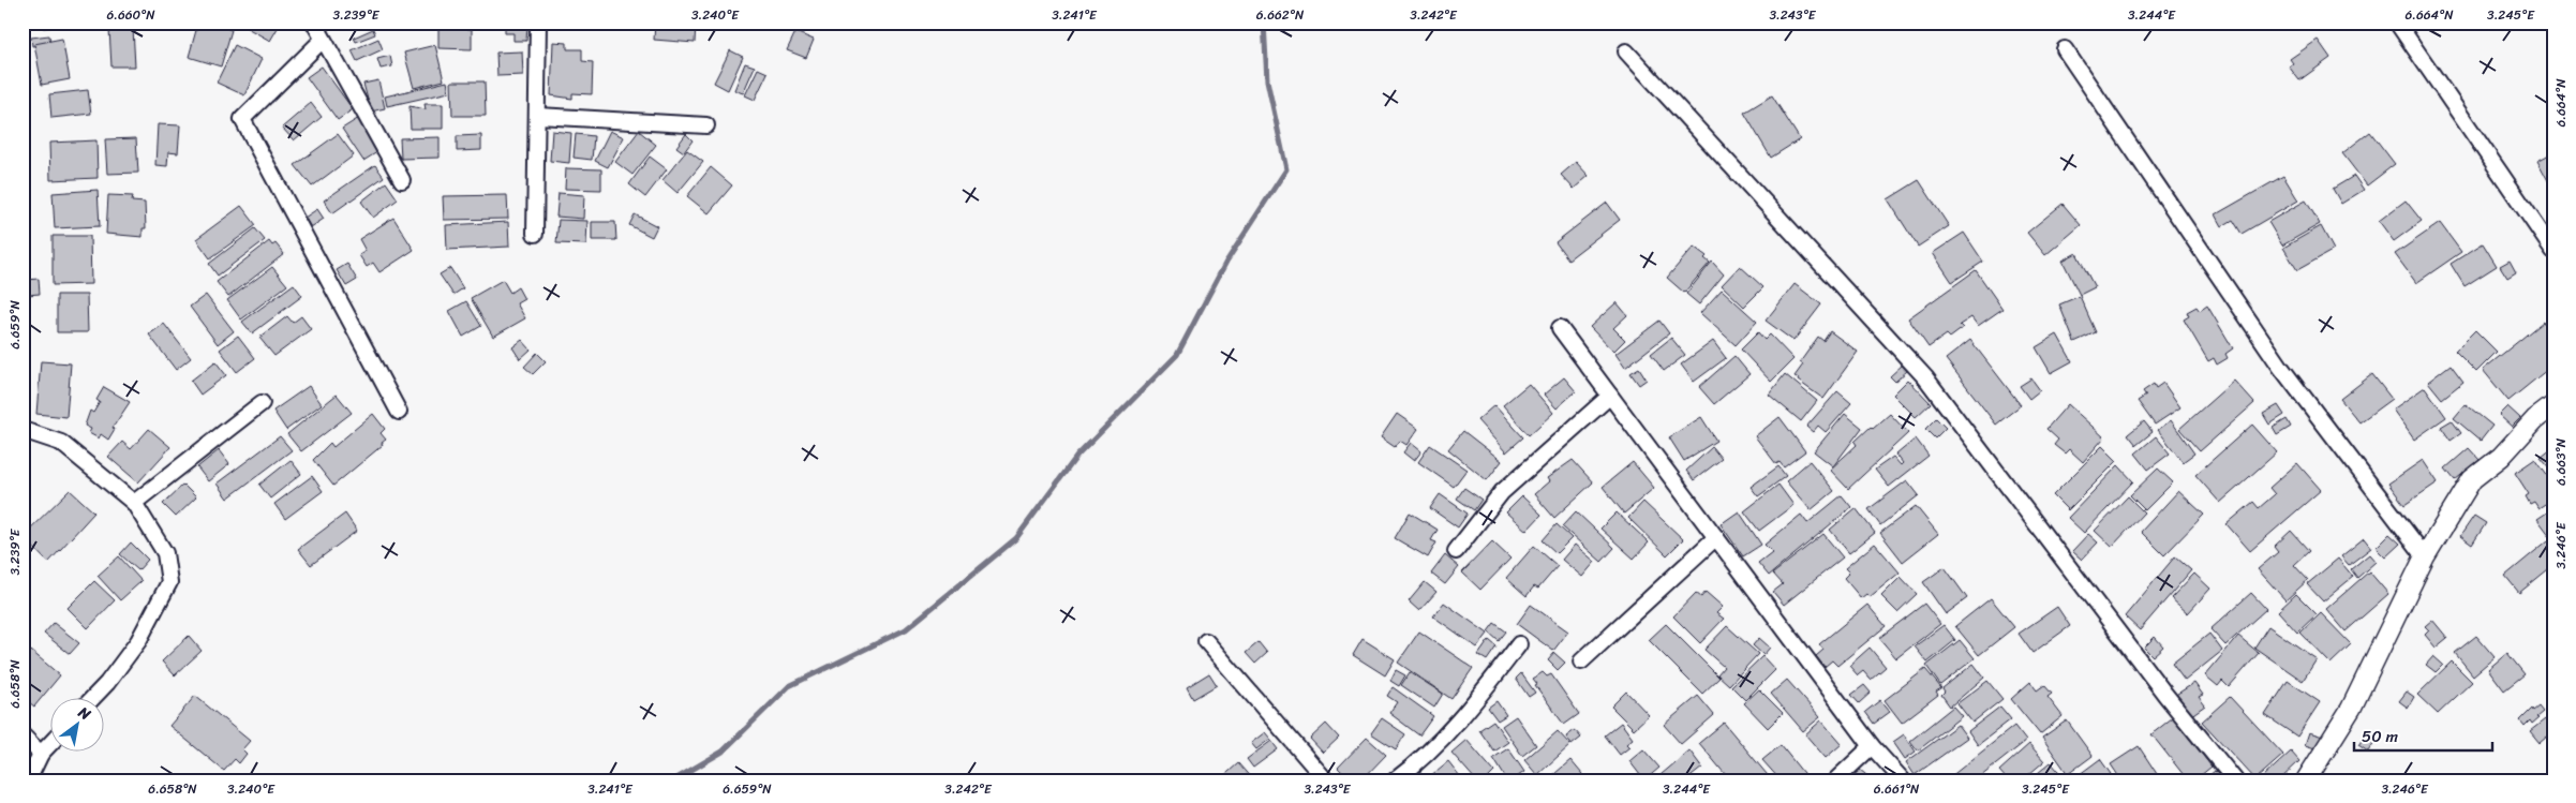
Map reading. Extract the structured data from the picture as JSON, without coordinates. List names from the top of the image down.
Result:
{
  "scale_bar": "50 m",
  "north": "top right",
  "coordinates": [
    "6.660°N",
    "3.239°E",
    "3.240°E",
    "3.241°E",
    "6.662°N",
    "3.242°E",
    "3.243°E",
    "3.244°E",
    "6.664°N",
    "3.245°E",
    "6.659°N",
    "6.663°N",
    "3.246°E",
    "6.658°N",
    "6.661°N"
  ]
}
